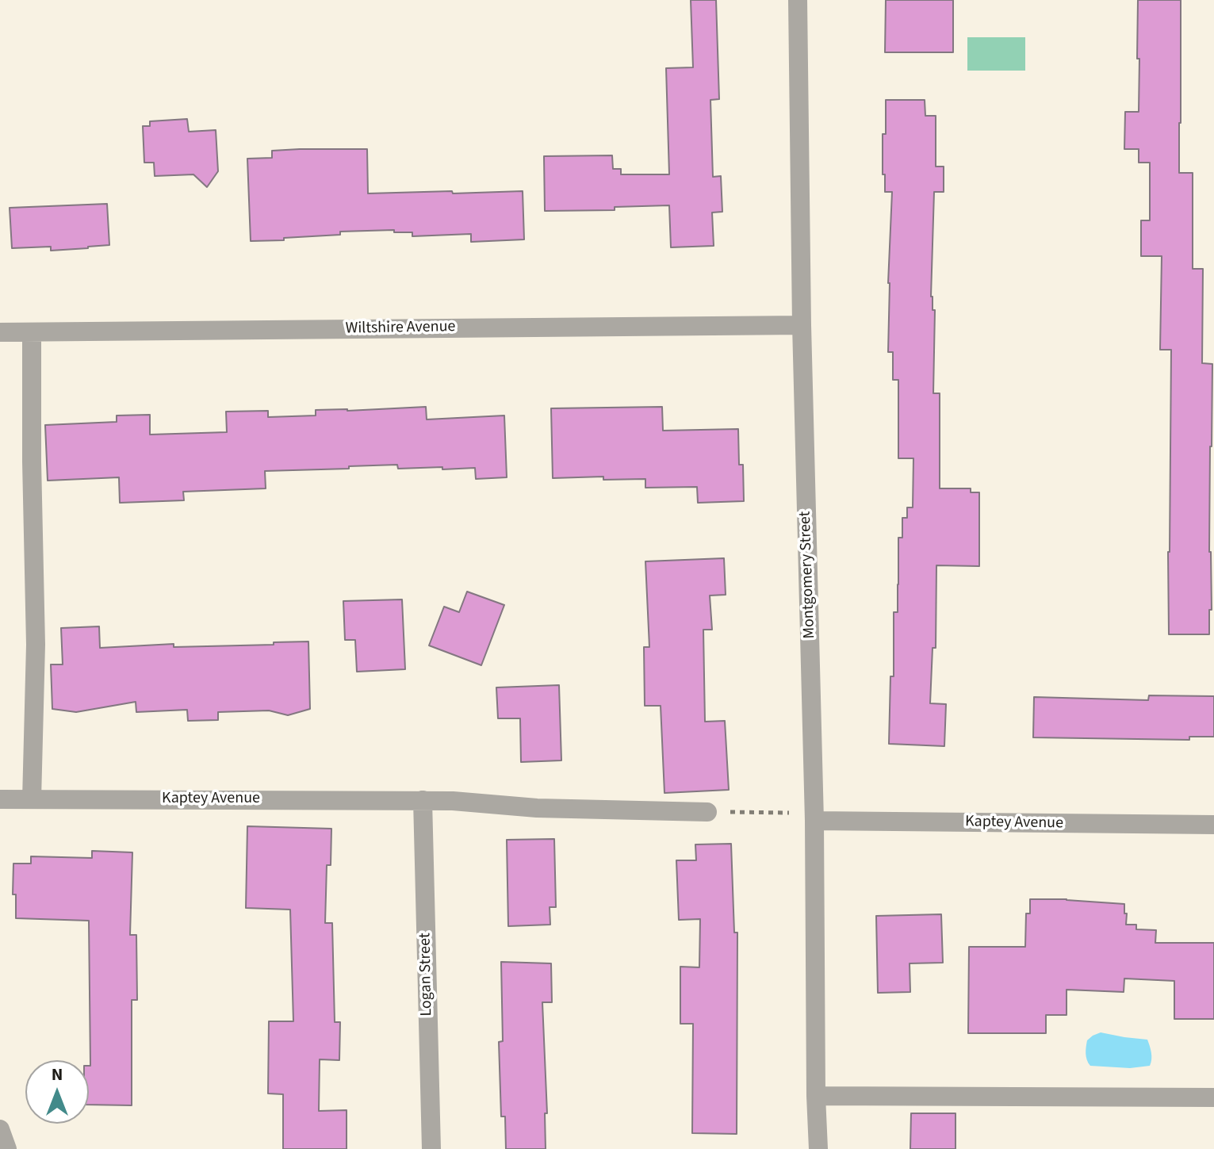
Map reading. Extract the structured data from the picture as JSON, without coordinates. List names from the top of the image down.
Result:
{
  "streets": {
    "street": [
      "Wiltshire Avenue",
      "Montgomery Street",
      "Kaptey Avenue",
      "Logan Street"
    ]
  },
  "crossings": [
    ["Wiltshire Avenue", "Montgomery Street"],
    ["Montgomery Street", "Kaptey Avenue"],
    ["Kaptey Avenue", "Logan Street"]
  ],
  "north": "top"
}
